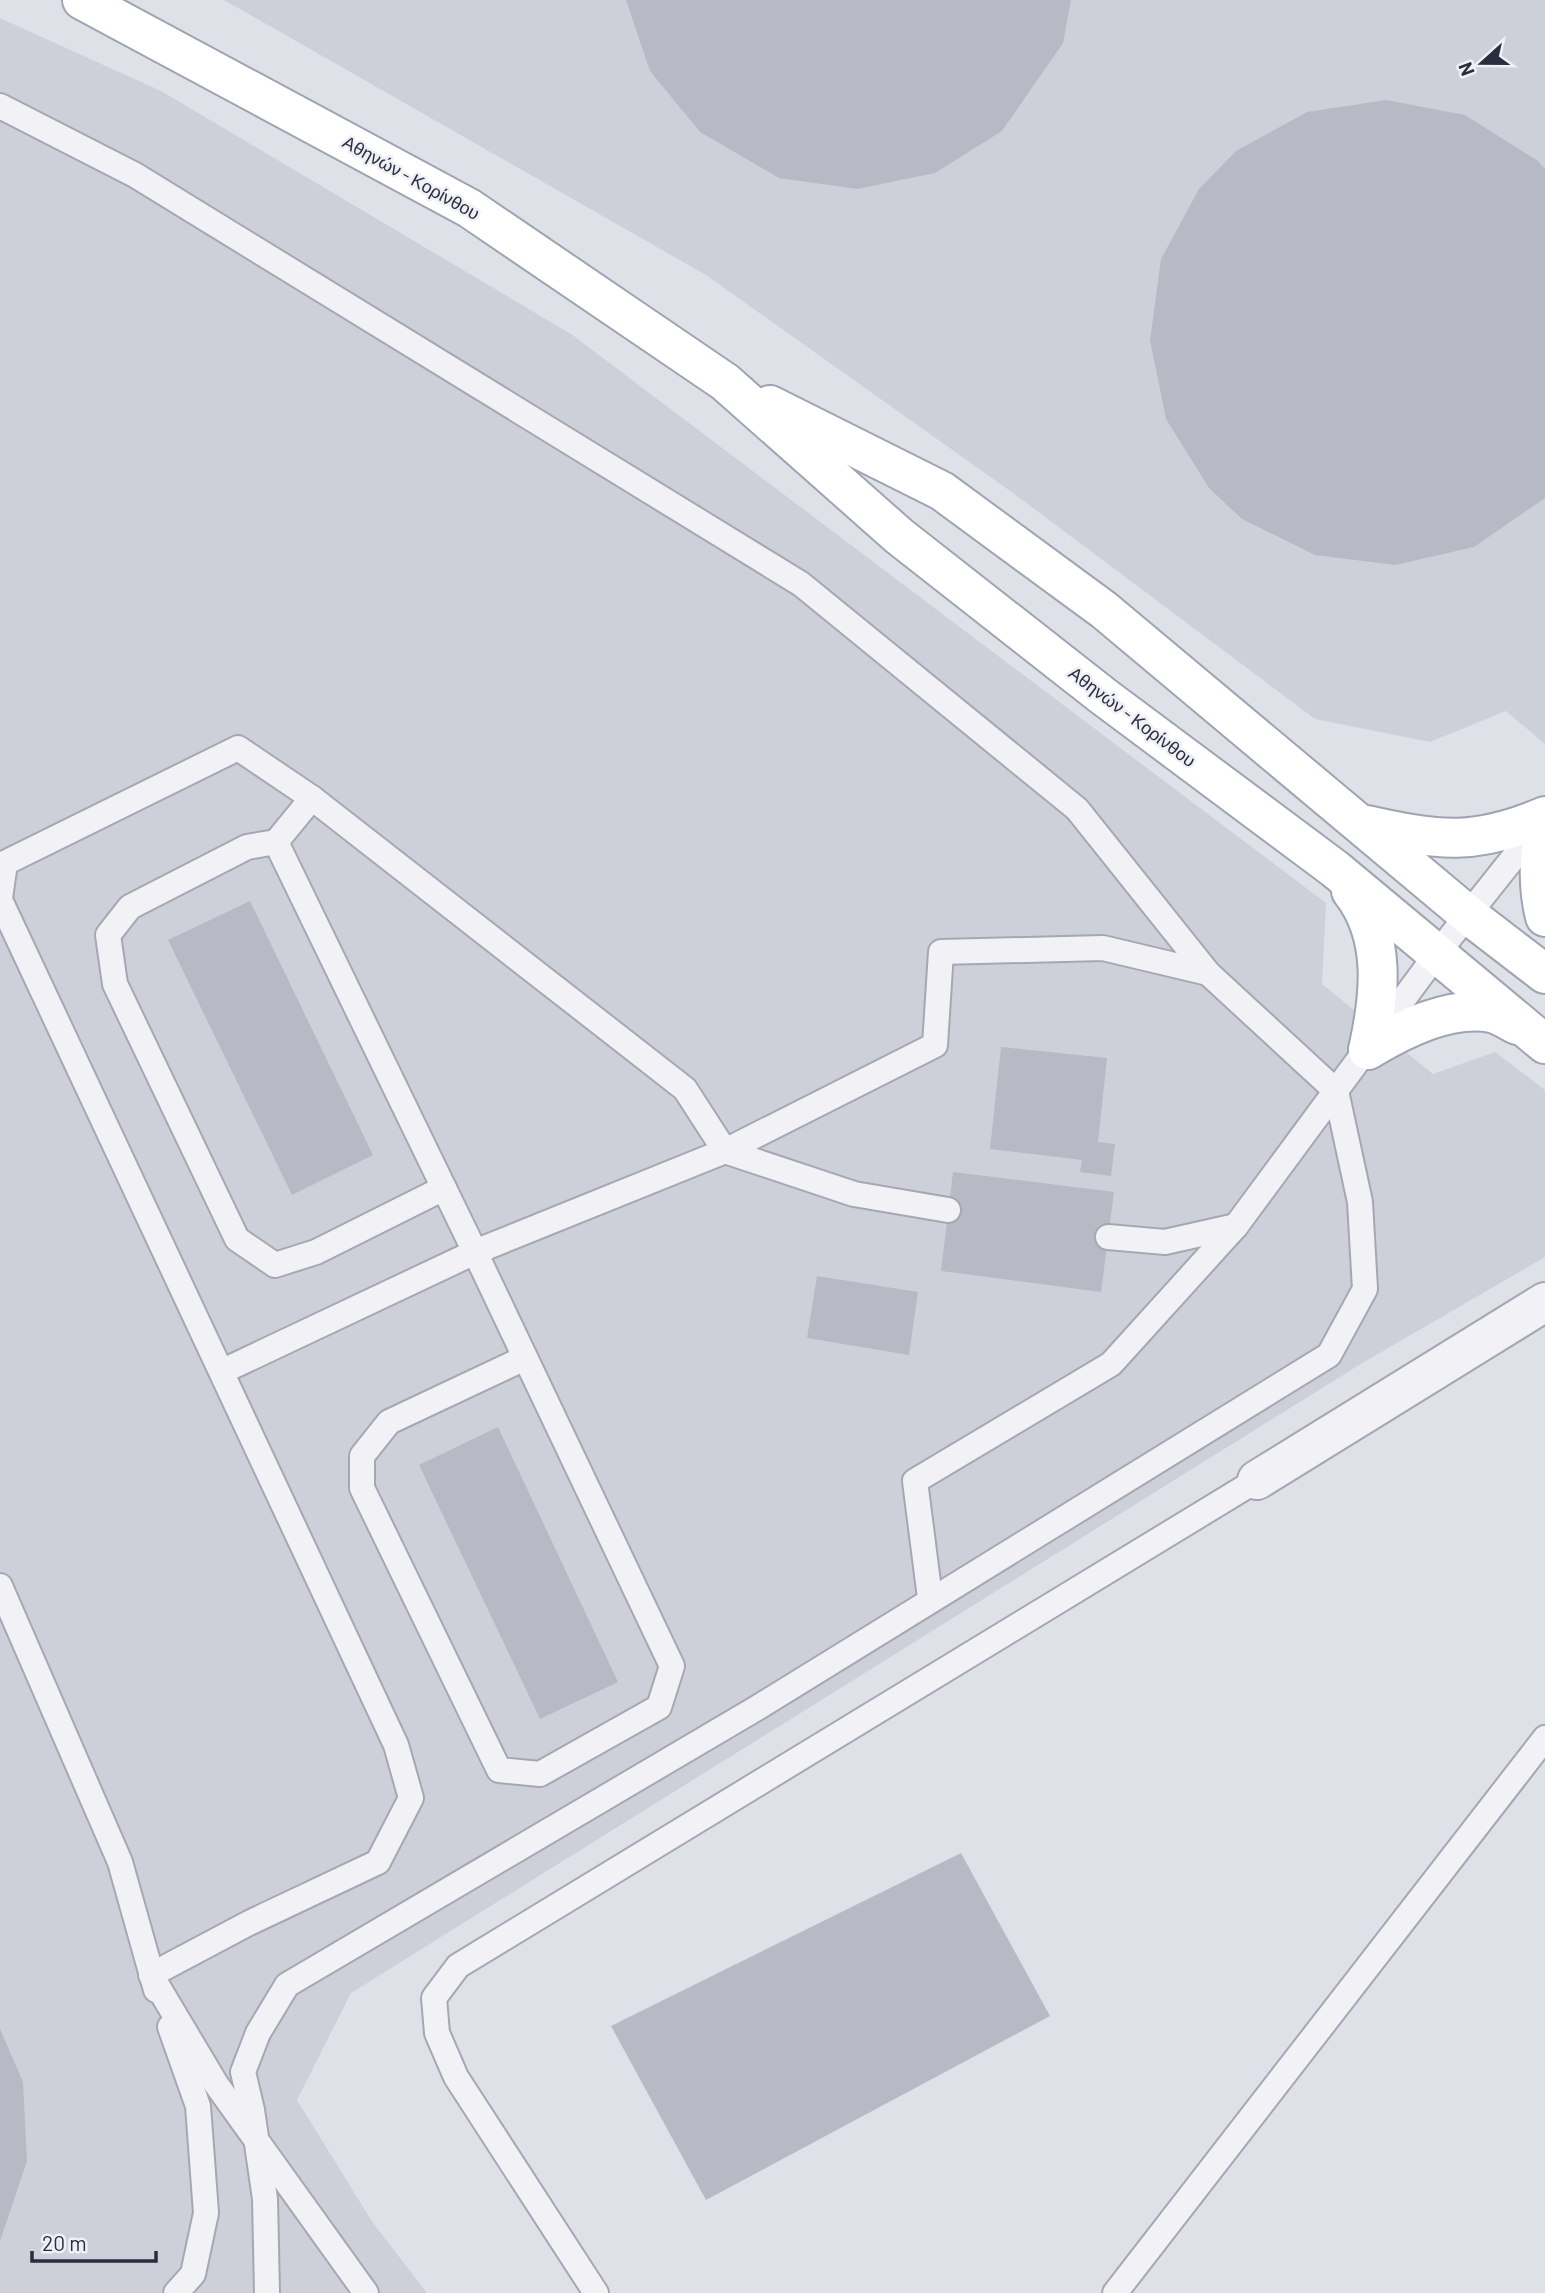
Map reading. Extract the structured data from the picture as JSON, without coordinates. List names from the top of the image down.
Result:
{
  "streets": {
    "main road": ["Αθηνών - Κορίνθου"]
  },
  "scale_bar": "20 m",
  "north": "left"
}
